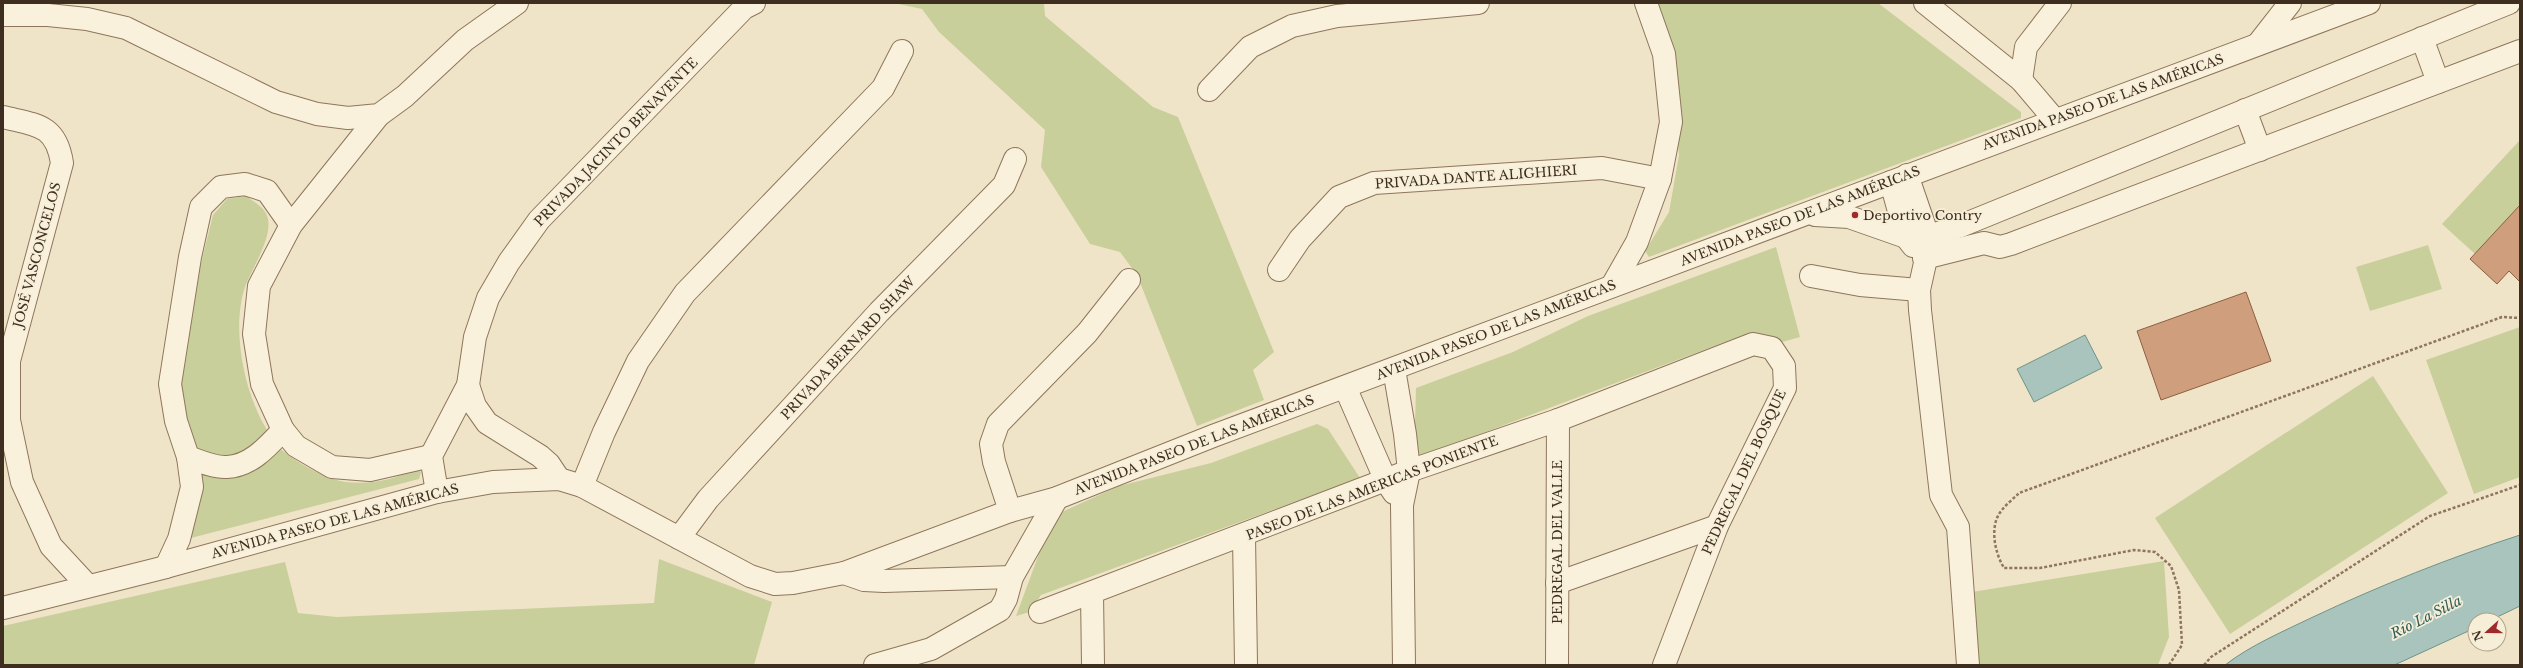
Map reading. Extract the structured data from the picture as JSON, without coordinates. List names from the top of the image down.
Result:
{
  "streets": {
    "street": [
      "AVENIDA PASEO DE LAS AMÉRICAS",
      "PRIVADA JACINTO BENAVENTE",
      "PRIVADA DANTE ALIGHIERI",
      "JOSÉ VASCONCELOS",
      "PRIVADA BERNARD SHAW",
      "PEDREGAL DEL BOSQUE",
      "PASEO DE LAS AMERICAS PONIENTE",
      "PEDREGAL DEL VALLE"
    ]
  },
  "crossings": [
    ["AVENIDA PASEO DE LAS AMÉRICAS", "PRIVADA JACINTO BENAVENTE"],
    ["AVENIDA PASEO DE LAS AMÉRICAS", "JOSÉ VASCONCELOS"],
    ["AVENIDA PASEO DE LAS AMÉRICAS", "PRIVADA BERNARD SHAW"],
    ["PEDREGAL DEL BOSQUE", "PASEO DE LAS AMERICAS PONIENTE"],
    ["PASEO DE LAS AMERICAS PONIENTE", "PEDREGAL DEL VALLE"]
  ],
  "water": ["Río La Silla"],
  "places": ["Deportivo Contry"],
  "north": "left"
}
